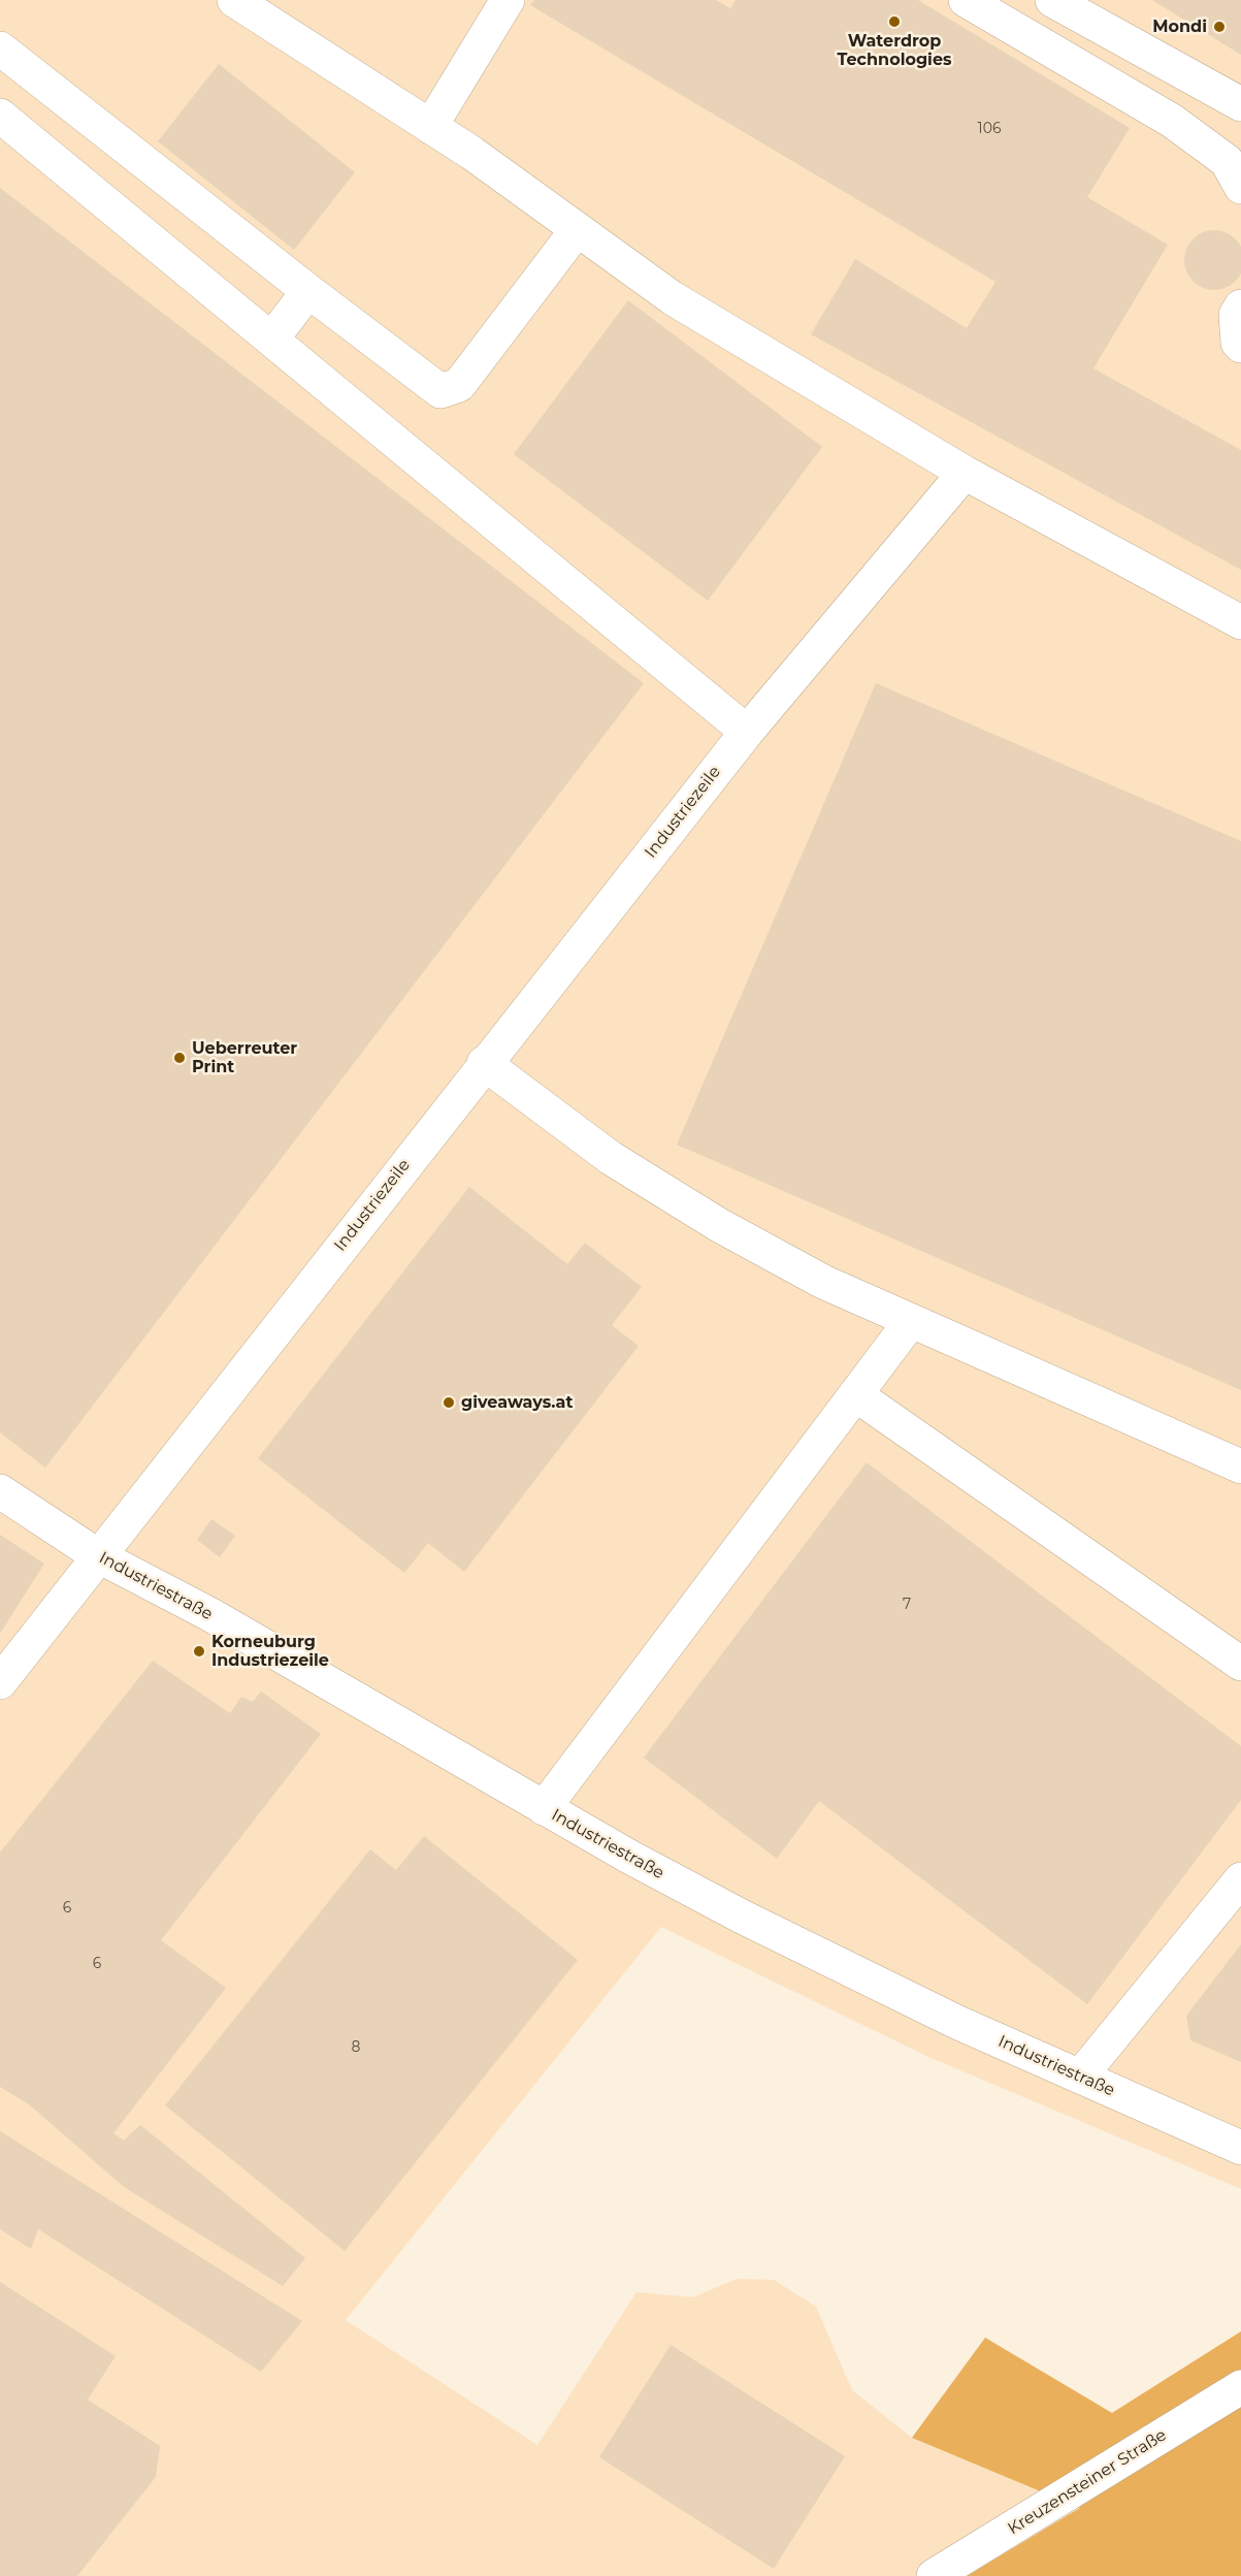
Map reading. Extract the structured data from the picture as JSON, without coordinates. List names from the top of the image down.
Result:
{
  "streets": {
    "street": ["Industriezeile", "Industriestraße", "Kreuzensteiner Straße"]
  },
  "crossings": [
    ["Industriezeile", "Industriestraße"]
  ],
  "places": [
    "Waterdrop Technologies",
    "Mondi",
    "Ueberreuter Print",
    "giveaways.at",
    "Korneuburg Industriezeile"
  ],
  "house_numbers": [
    "106",
    "7",
    "6",
    "6",
    "8"
  ]
}
